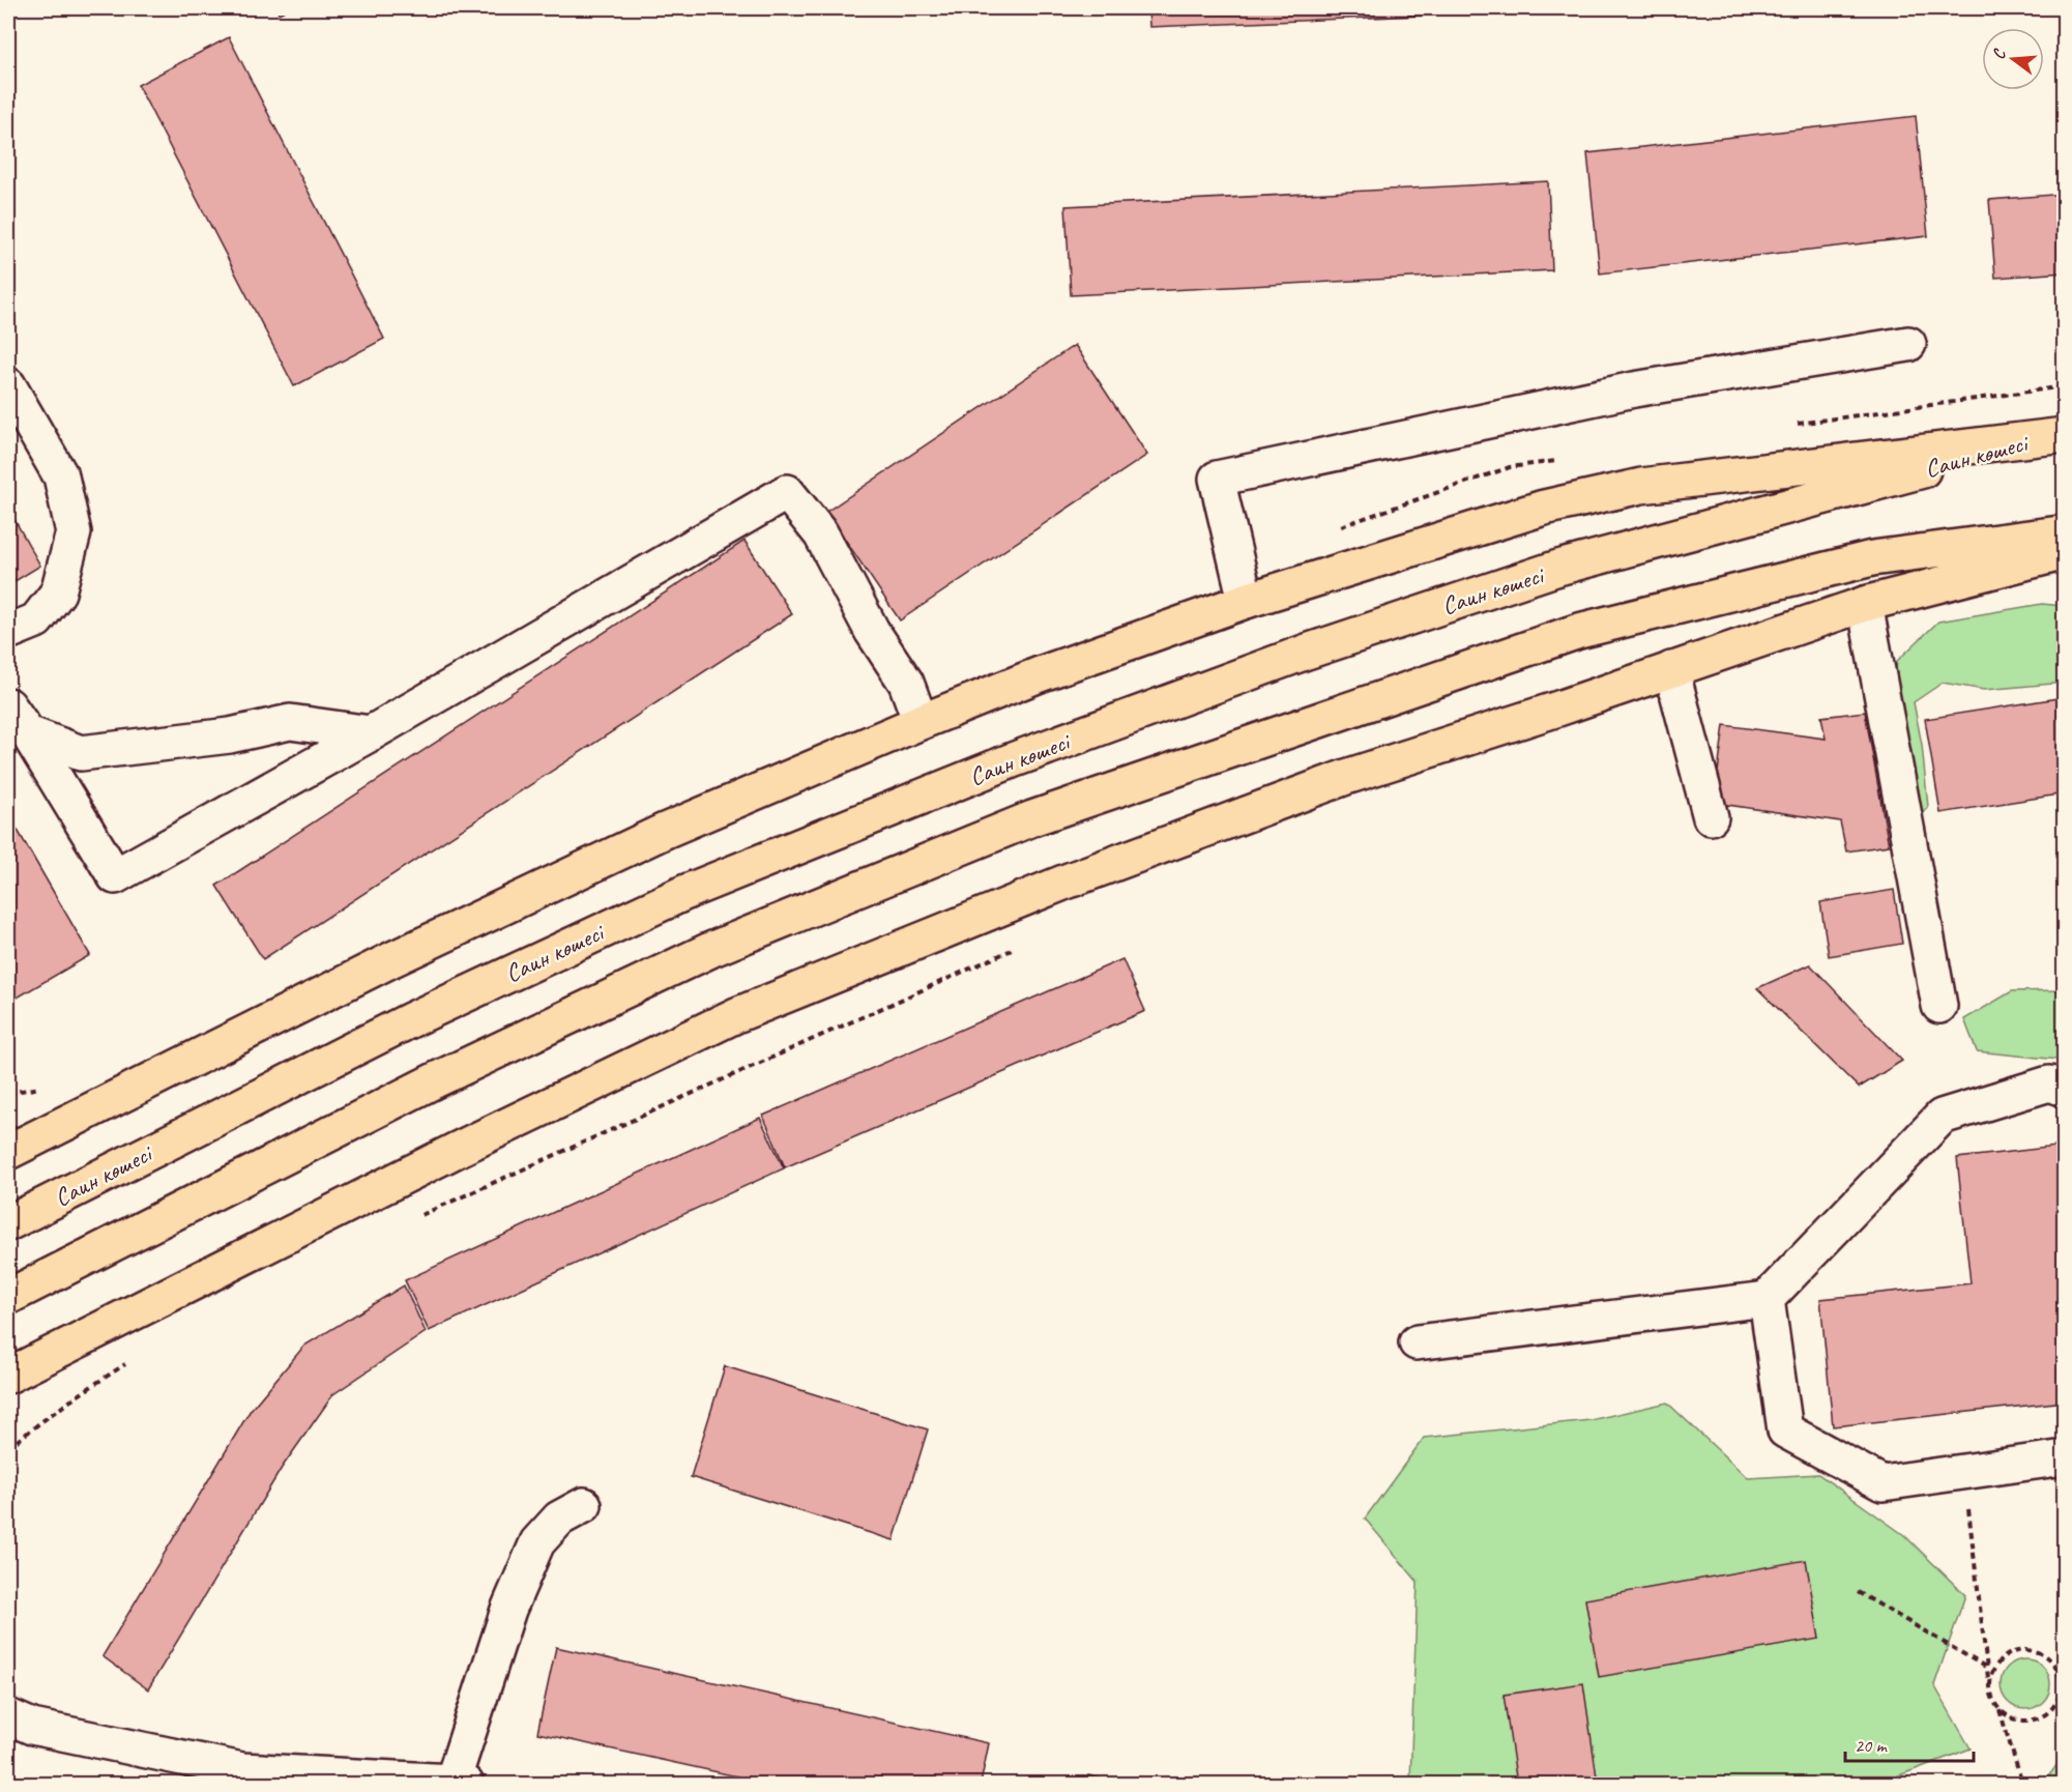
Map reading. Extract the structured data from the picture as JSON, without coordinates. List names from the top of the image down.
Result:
{
  "streets": {
    "main road": ["Саин көшесі"]
  },
  "scale_bar": "20 m",
  "north": "left"
}
